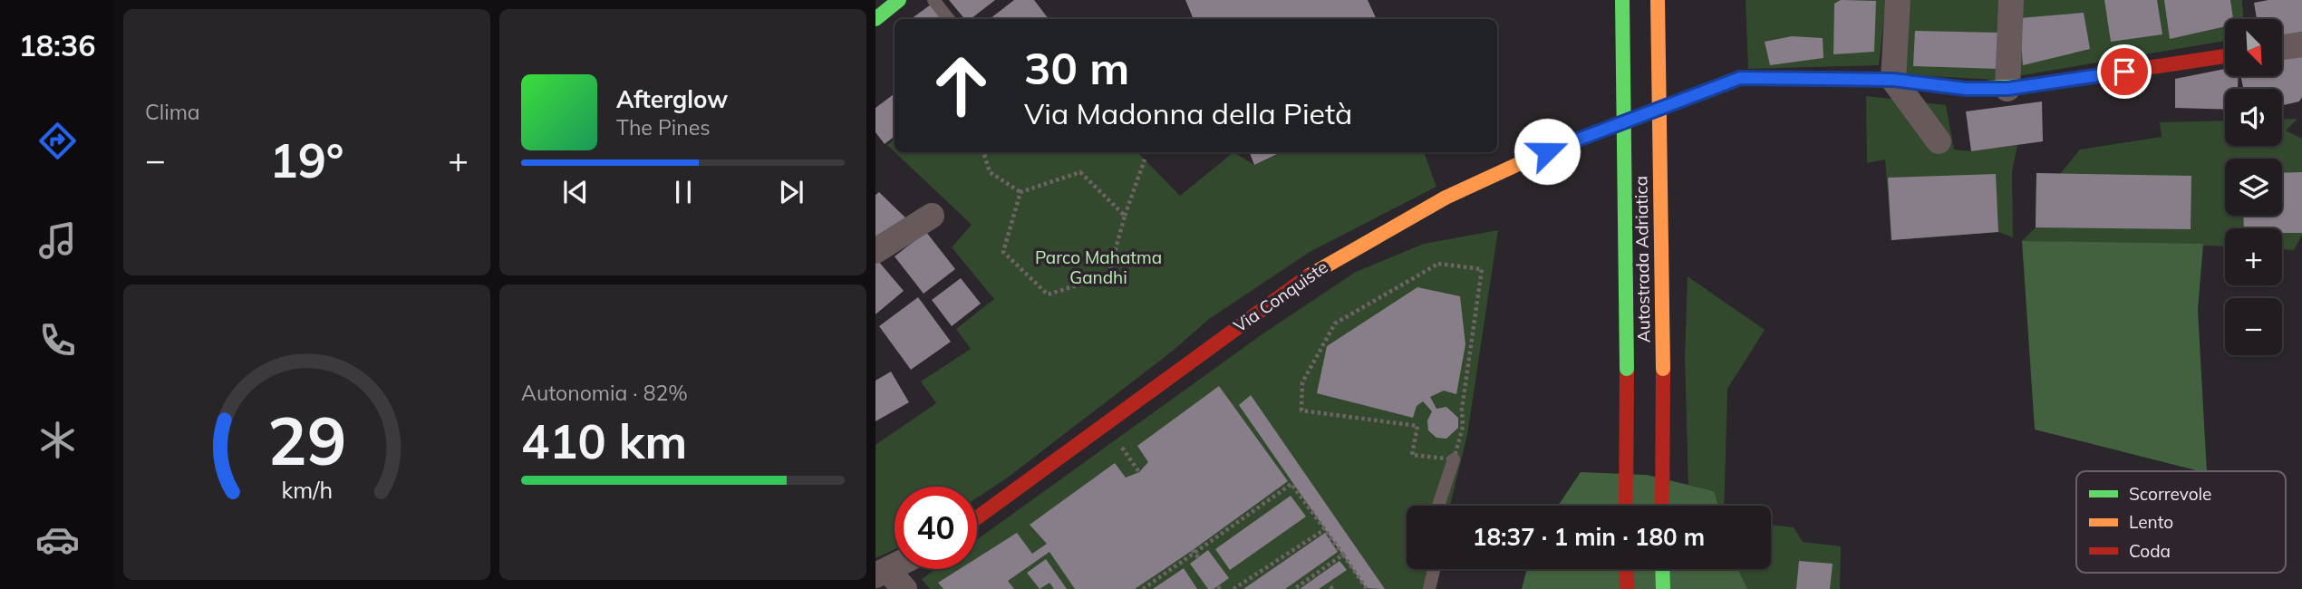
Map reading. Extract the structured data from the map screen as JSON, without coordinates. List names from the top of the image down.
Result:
{
  "streets": {
    "main road": ["Autostrada Adriatica", "Via Conquiste"]
  },
  "parks": ["Parco Mahatma Gandhi"],
  "legend": ["Scorrevole", "Lento", "Coda"],
  "north": "bottom right",
  "page": {
    "tabs": "18:36",
    "tile": [
      "Clima",
      ["Autonomia · 82%", "410 km"]
    ],
    "map_buttons": ["+", "−"],
    "turn": ["30 m", "Via Madonna della Pietà"],
    "song": ["Afterglow", "The Pines"],
    "heat": ["−", "19°", "+"],
    "limit": "40",
    "trip": "18:37 · 1 min · 180 m",
    "gauge": ["29", "km/h"]
  }
}
